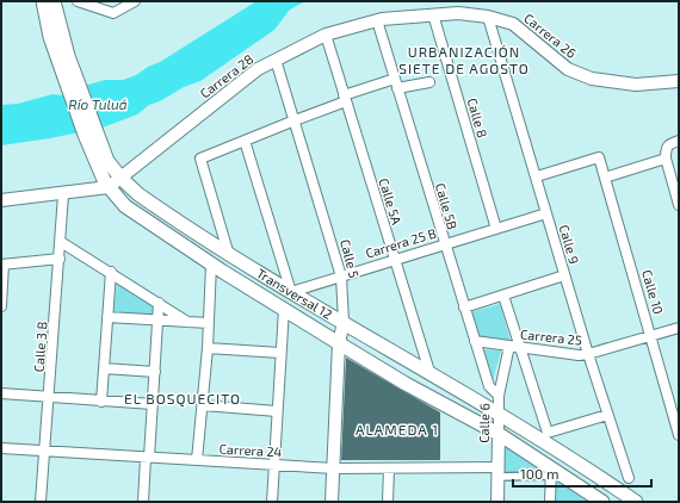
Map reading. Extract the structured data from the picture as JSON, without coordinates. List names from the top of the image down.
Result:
{
  "streets": {
    "main road": ["Transversal 12"],
    "street": [
      "Carrera 26",
      "Carrera 28",
      "Calle 8",
      "Calle 5A",
      "Calle 5B",
      "Carrera 25 B",
      "Calle 9",
      "Calle 5",
      "Calle 10",
      "Carrera 25",
      "Calle 3 B",
      "Calle 6",
      "Carrera 24"
    ]
  },
  "crossings": [
    ["Carrera 26", "Carrera 28"],
    ["Carrera 26", "Calle 9"],
    ["Carrera 28", "Calle 8"],
    ["Carrera 28", "Calle 5A"],
    ["Carrera 28", "Calle 5B"],
    ["Carrera 28", "Calle 9"],
    ["Carrera 28", "Calle 5"],
    ["Carrera 28", "Transversal 12"],
    ["Carrera 28", "Calle 3 B"],
    ["Calle 8", "Carrera 25 B"],
    ["Calle 5A", "Carrera 25 B"],
    ["Calle 5A", "Transversal 12"],
    ["Calle 5B", "Carrera 25 B"],
    ["Calle 5B", "Carrera 25"],
    ["Calle 5B", "Calle 6"],
    ["Carrera 25 B", "Calle 9"],
    ["Carrera 25 B", "Calle 5"],
    ["Carrera 25 B", "Transversal 12"],
    ["Calle 9", "Calle 10"],
    ["Calle 9", "Carrera 25"],
    ["Calle 5", "Transversal 12"],
    ["Calle 5", "Carrera 24"],
    ["Calle 10", "Carrera 25"],
    ["Transversal 12", "Calle 6"],
    ["Carrera 25", "Calle 6"],
    ["Calle 3 B", "Carrera 24"],
    ["Calle 6", "Carrera 24"]
  ],
  "districts": ["URBANIZACIÓN SIETE DE AGOSTO", "EL BOSQUECITO", "ALAMEDA 1"],
  "water": ["Río Tuluá"],
  "scale_bar": "100 m"
}
